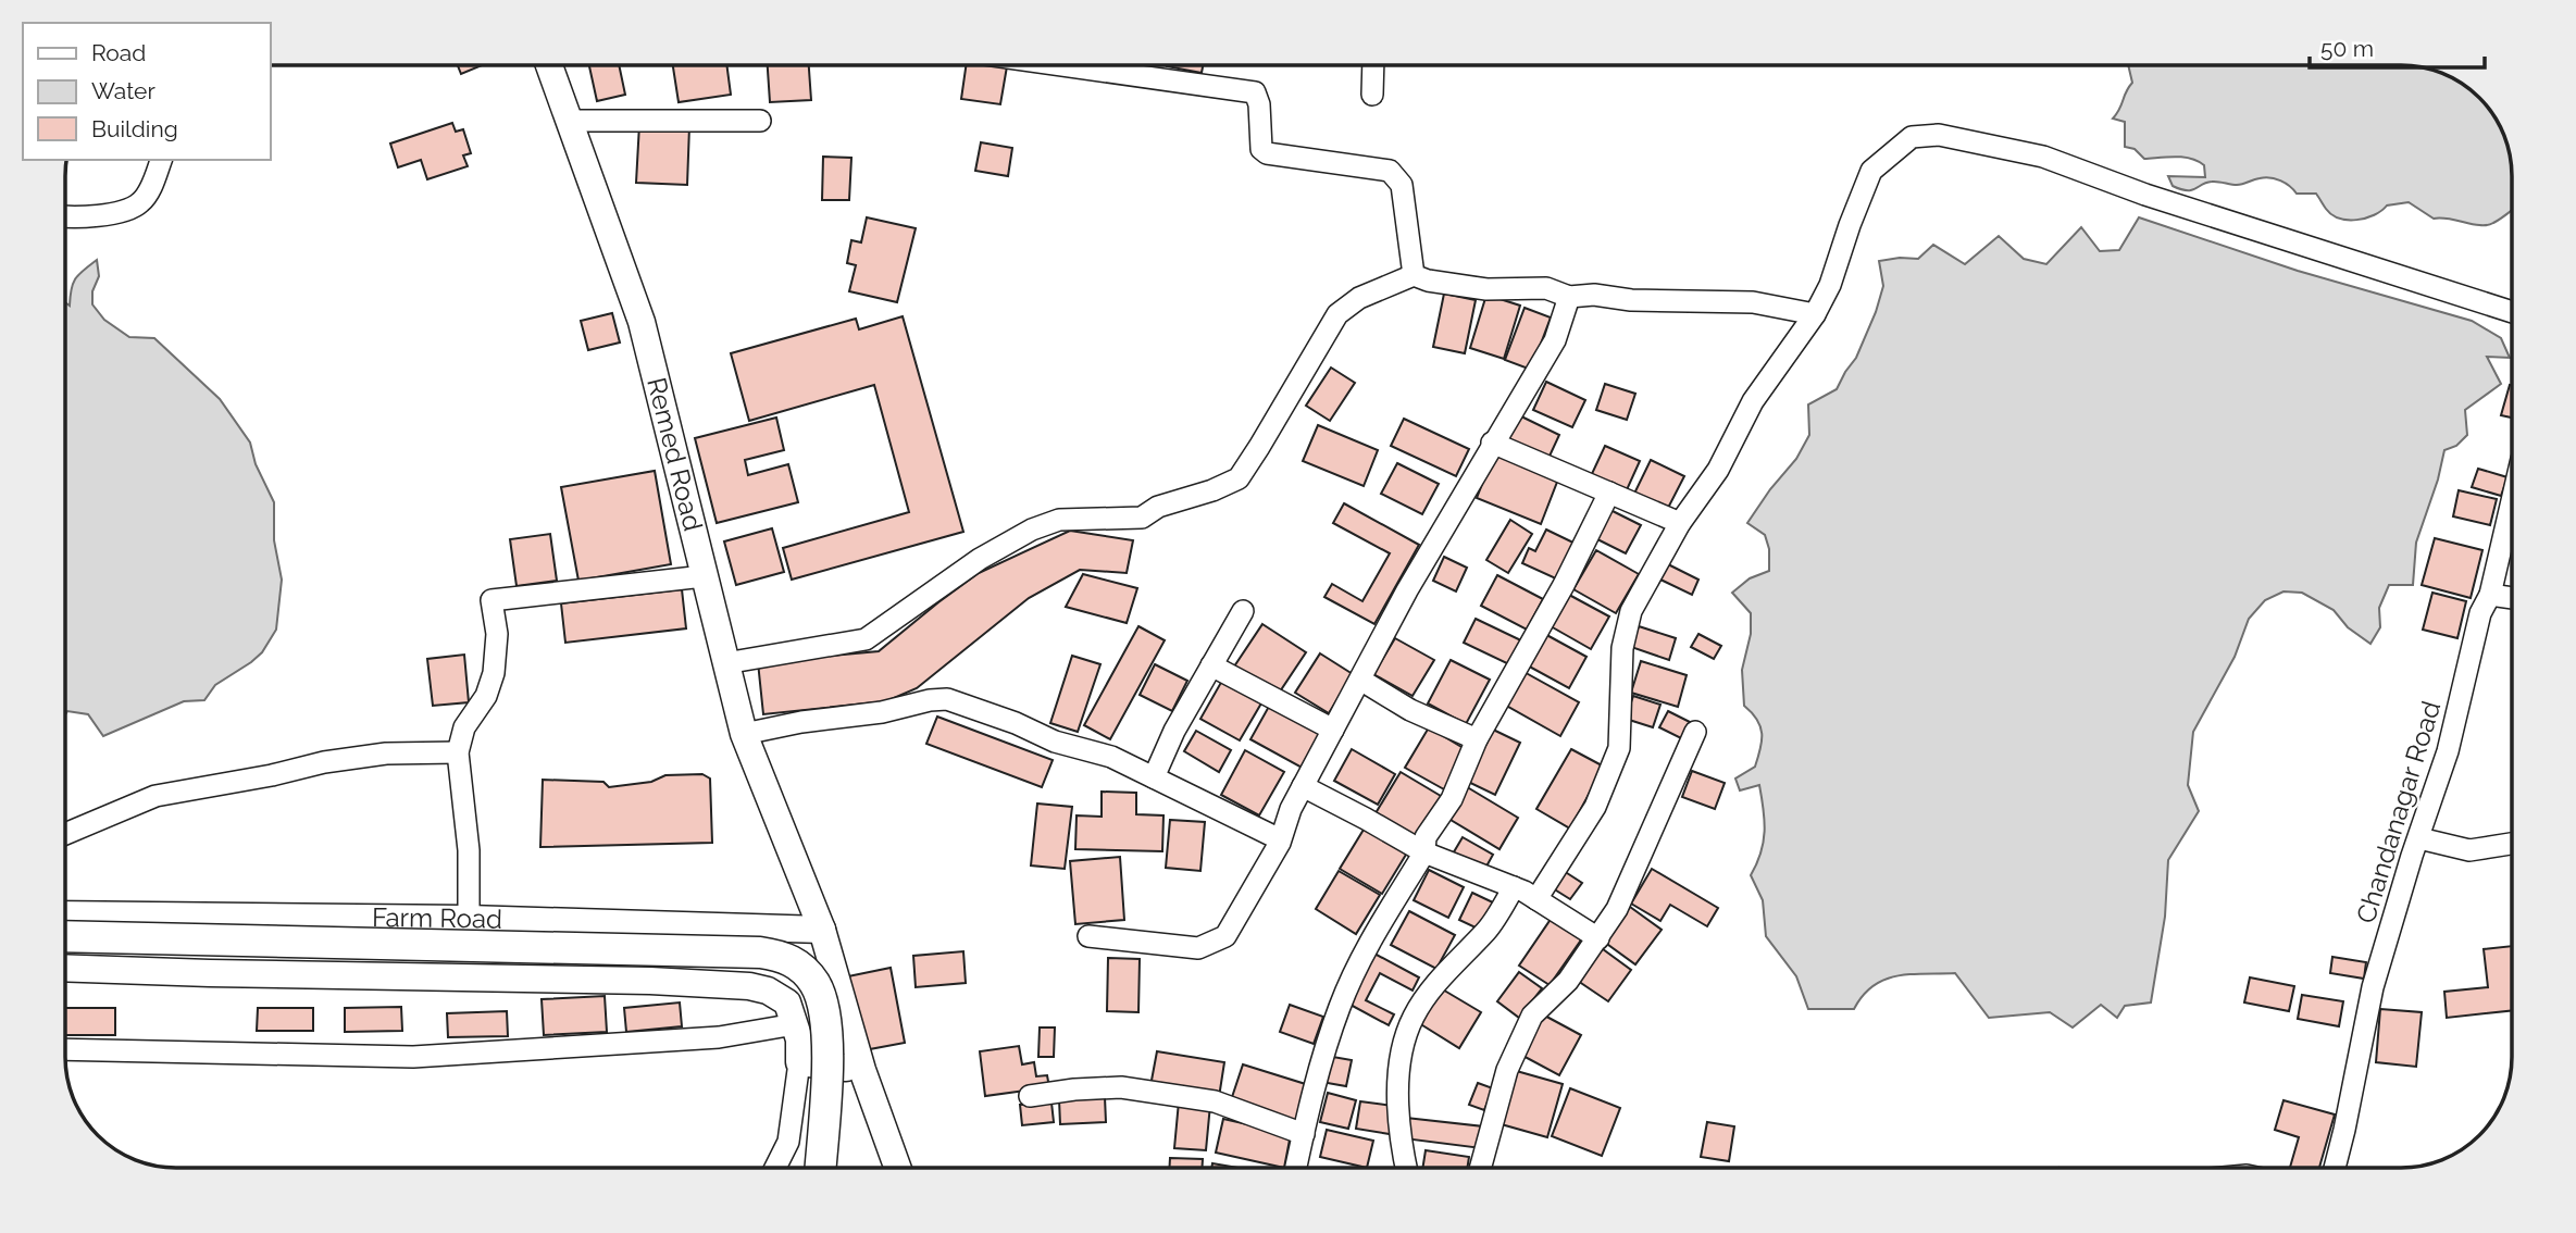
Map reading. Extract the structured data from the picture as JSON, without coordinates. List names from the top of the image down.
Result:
{
  "streets": {
    "street": ["Remed Road", "Chandanagar Road", "Farm Road"]
  },
  "crossings": [
    ["Remed Road", "Farm Road"]
  ],
  "legend": ["Road", "Water", "Building"],
  "scale_bar": "50 m"
}
